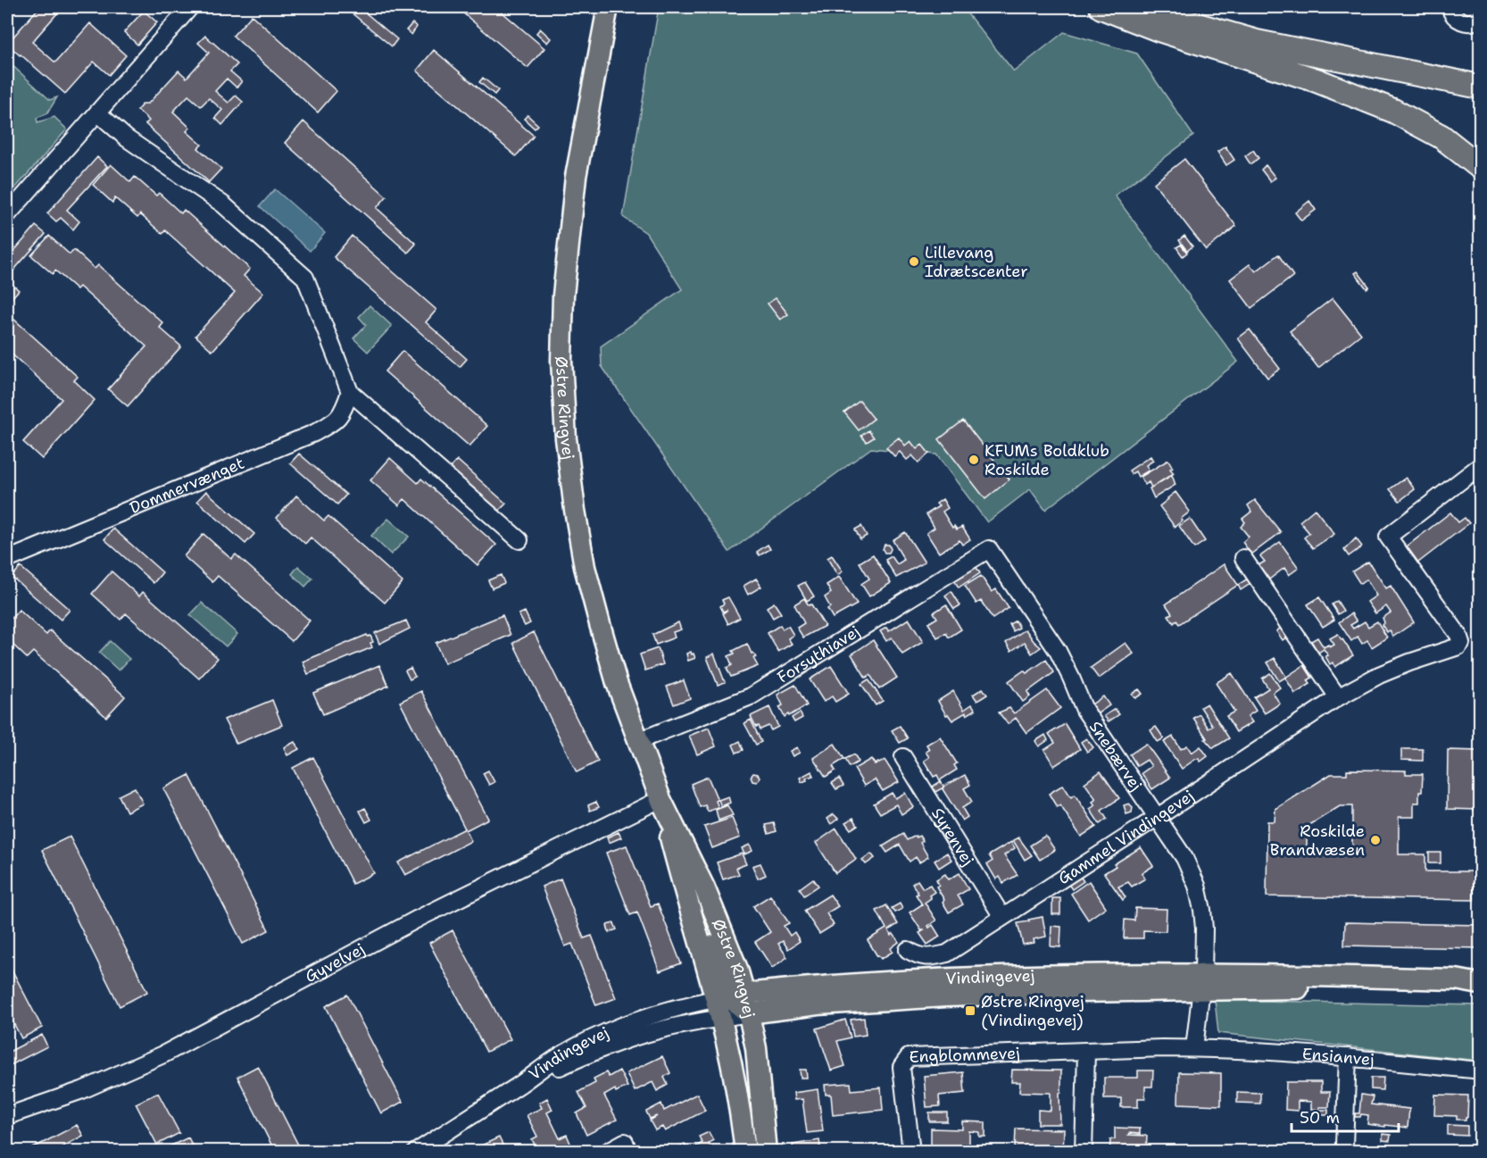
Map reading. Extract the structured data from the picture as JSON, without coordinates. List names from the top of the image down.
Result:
{
  "streets": {
    "main road": ["Østre Ringvej", "Vindingevej"],
    "street": [
      "Dommervænget",
      "Forsythiavej",
      "Snebærvej",
      "Syrenvej",
      "Gammel Vindingevej",
      "Gyvelvej",
      "Ensianvej",
      "Engblommevej"
    ]
  },
  "crossings": [
    ["Østre Ringvej", "Forsythiavej"],
    ["Østre Ringvej", "Gyvelvej"],
    ["Østre Ringvej", "Vindingevej"],
    ["Forsythiavej", "Snebærvej"],
    ["Snebærvej", "Gammel Vindingevej"],
    ["Snebærvej", "Vindingevej"],
    ["Syrenvej", "Gammel Vindingevej"],
    ["Ensianvej", "Engblommevej"]
  ],
  "places": {
    "other": ["Lillevang Idrætscenter", "KFUMs Boldklub Roskilde", "Roskilde Brandvæsen"],
    "transit": ["Østre Ringvej (Vindingevej)"]
  },
  "scale_bar": "50 m"
}
